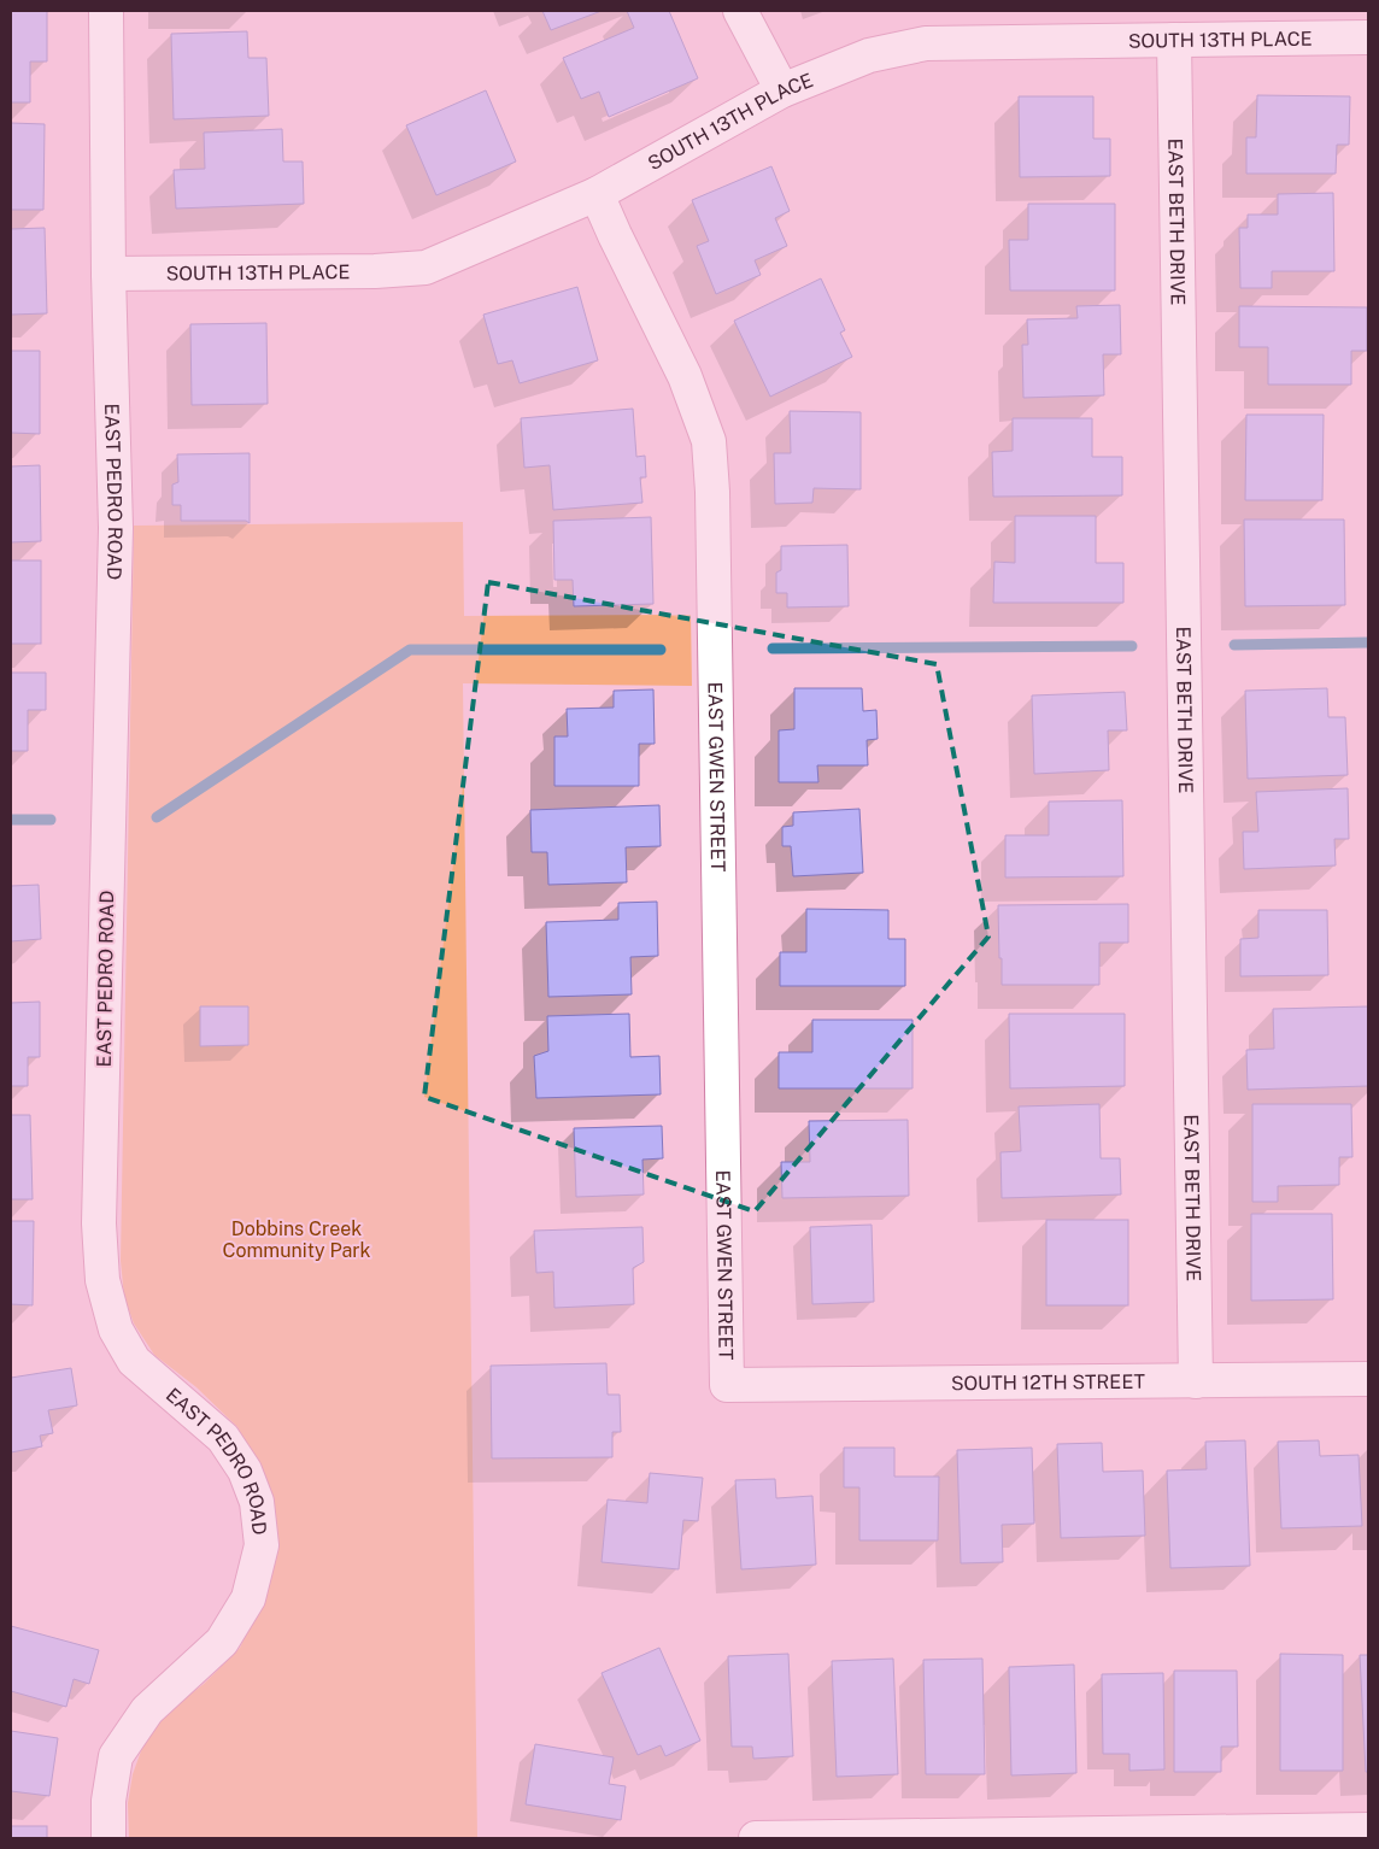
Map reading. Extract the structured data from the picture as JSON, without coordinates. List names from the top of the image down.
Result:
{
  "streets": {
    "street": [
      "SOUTH 13TH PLACE",
      "EAST BETH DRIVE",
      "EAST PEDRO ROAD",
      "EAST GWEN STREET",
      "SOUTH 12TH STREET"
    ]
  },
  "crossings": [
    ["SOUTH 13TH PLACE", "EAST BETH DRIVE"],
    ["SOUTH 13TH PLACE", "EAST PEDRO ROAD"],
    ["SOUTH 13TH PLACE", "EAST GWEN STREET"],
    ["EAST BETH DRIVE", "SOUTH 12TH STREET"],
    ["EAST GWEN STREET", "SOUTH 12TH STREET"]
  ],
  "parks": ["Dobbins Creek Community Park"]
}
